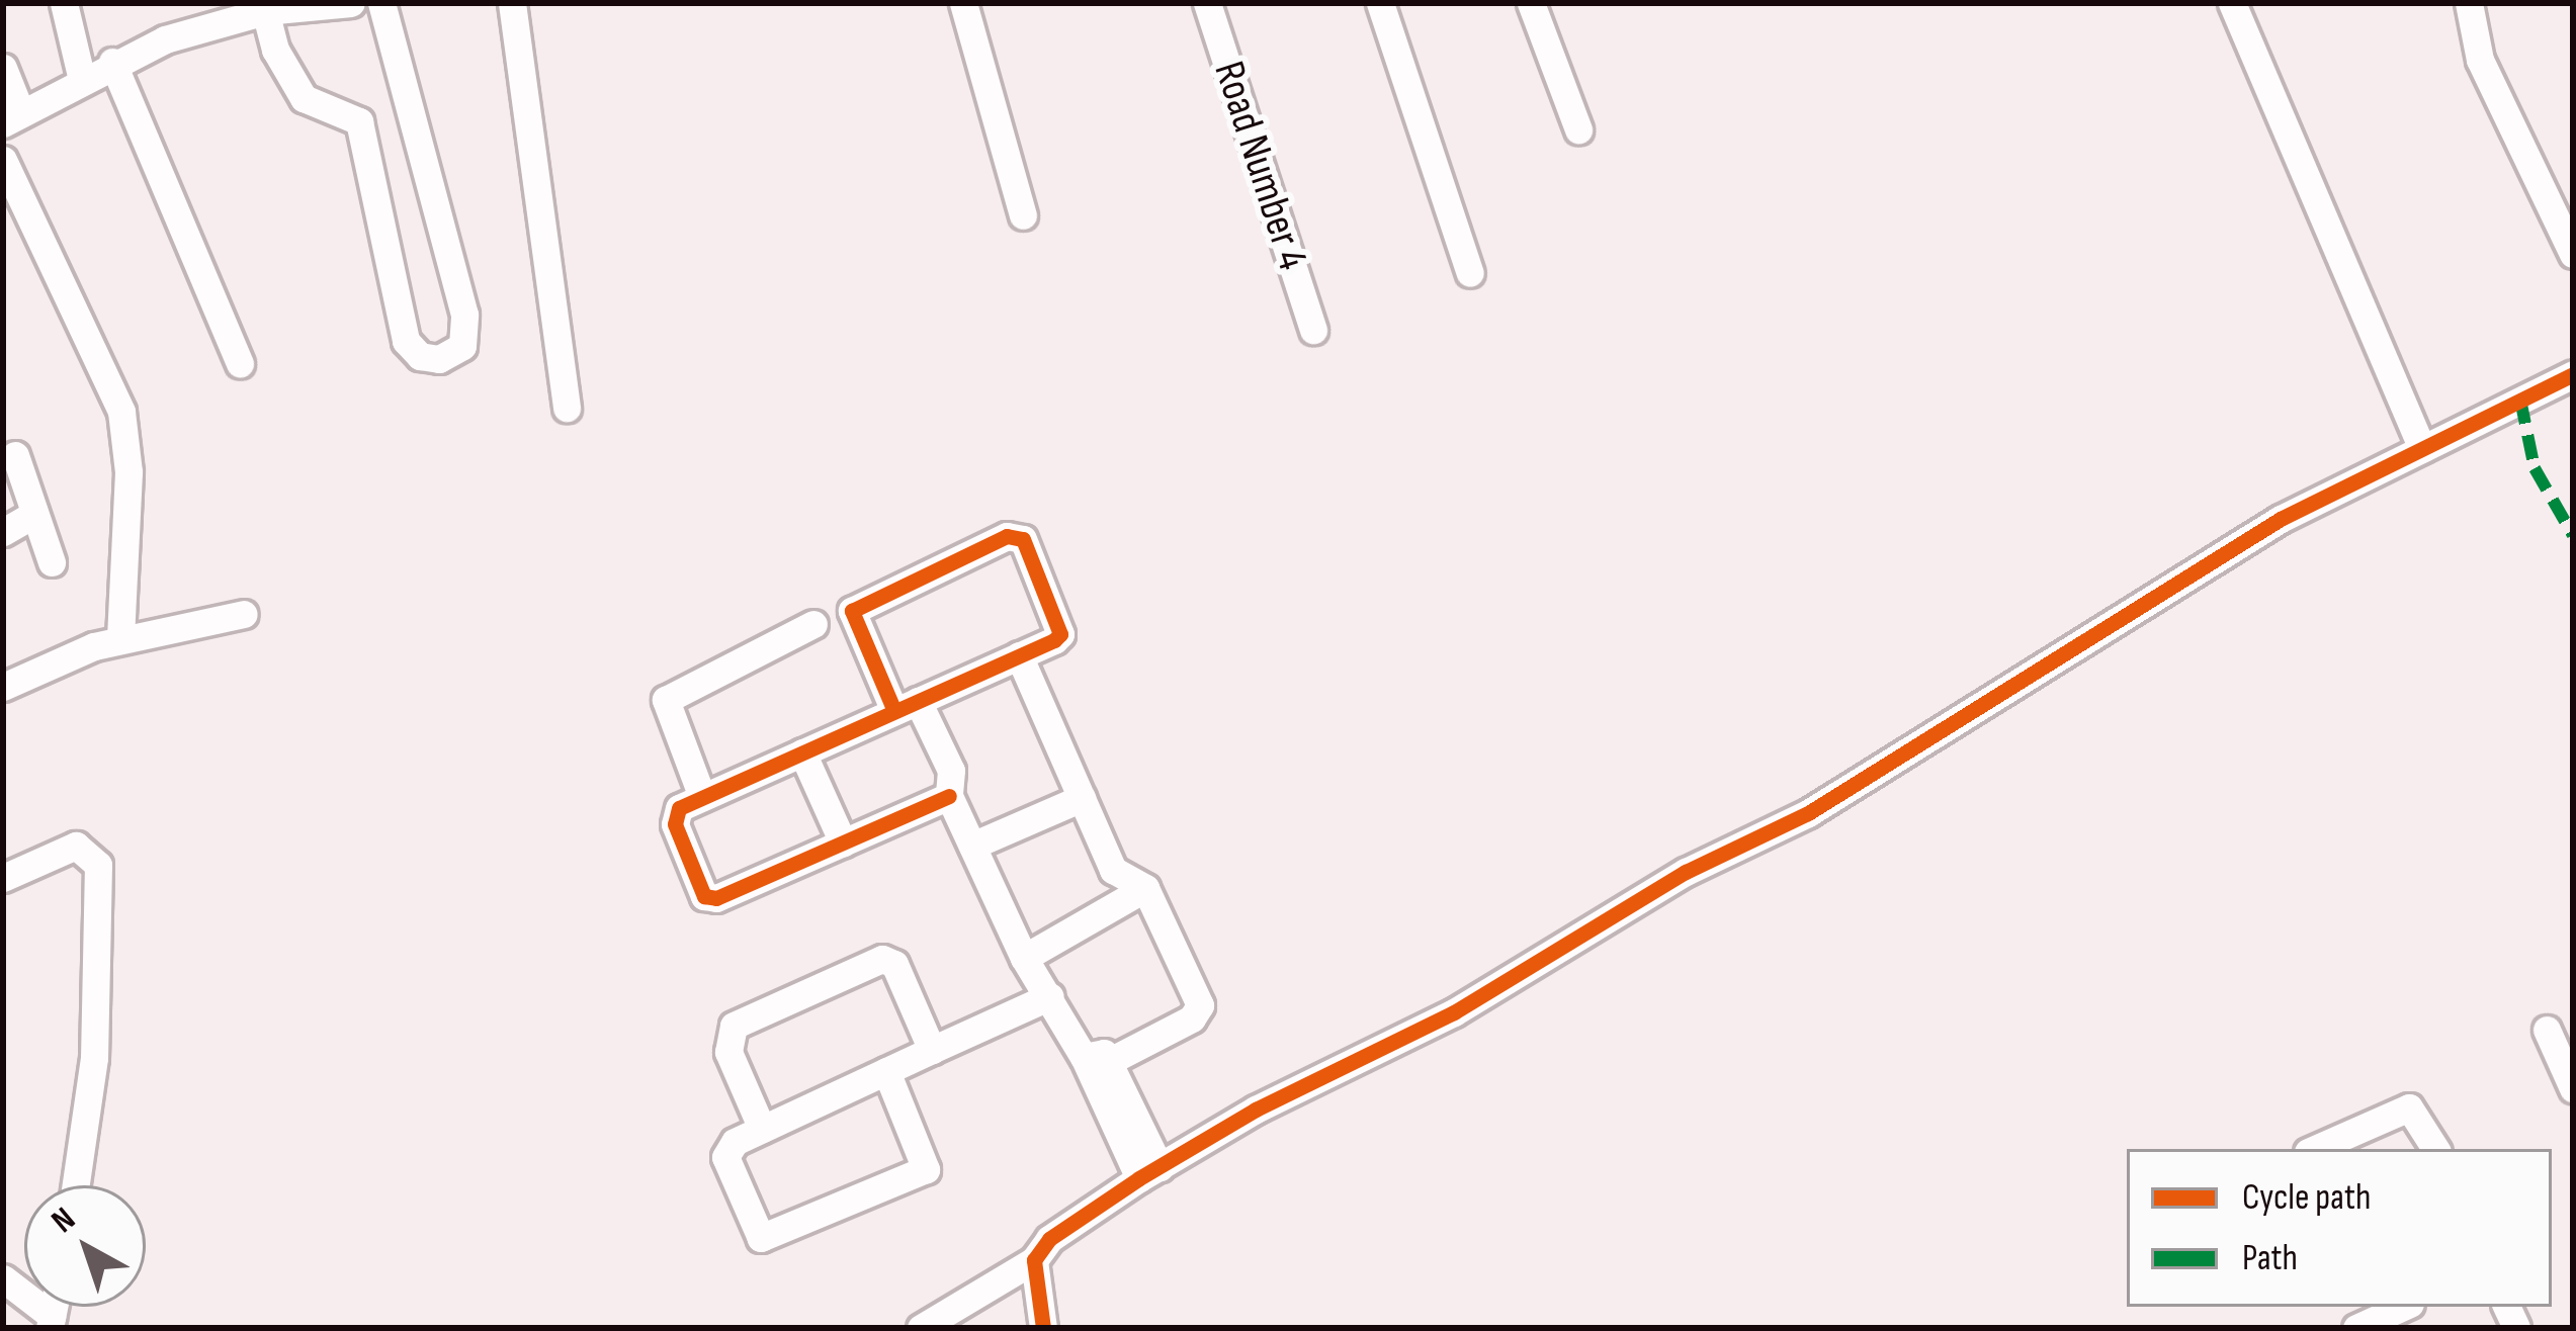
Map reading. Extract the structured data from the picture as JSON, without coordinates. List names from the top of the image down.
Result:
{
  "streets": {
    "street": ["Road Number 4"]
  },
  "legend": ["Cycle path", "Path"],
  "north": "top left"
}
